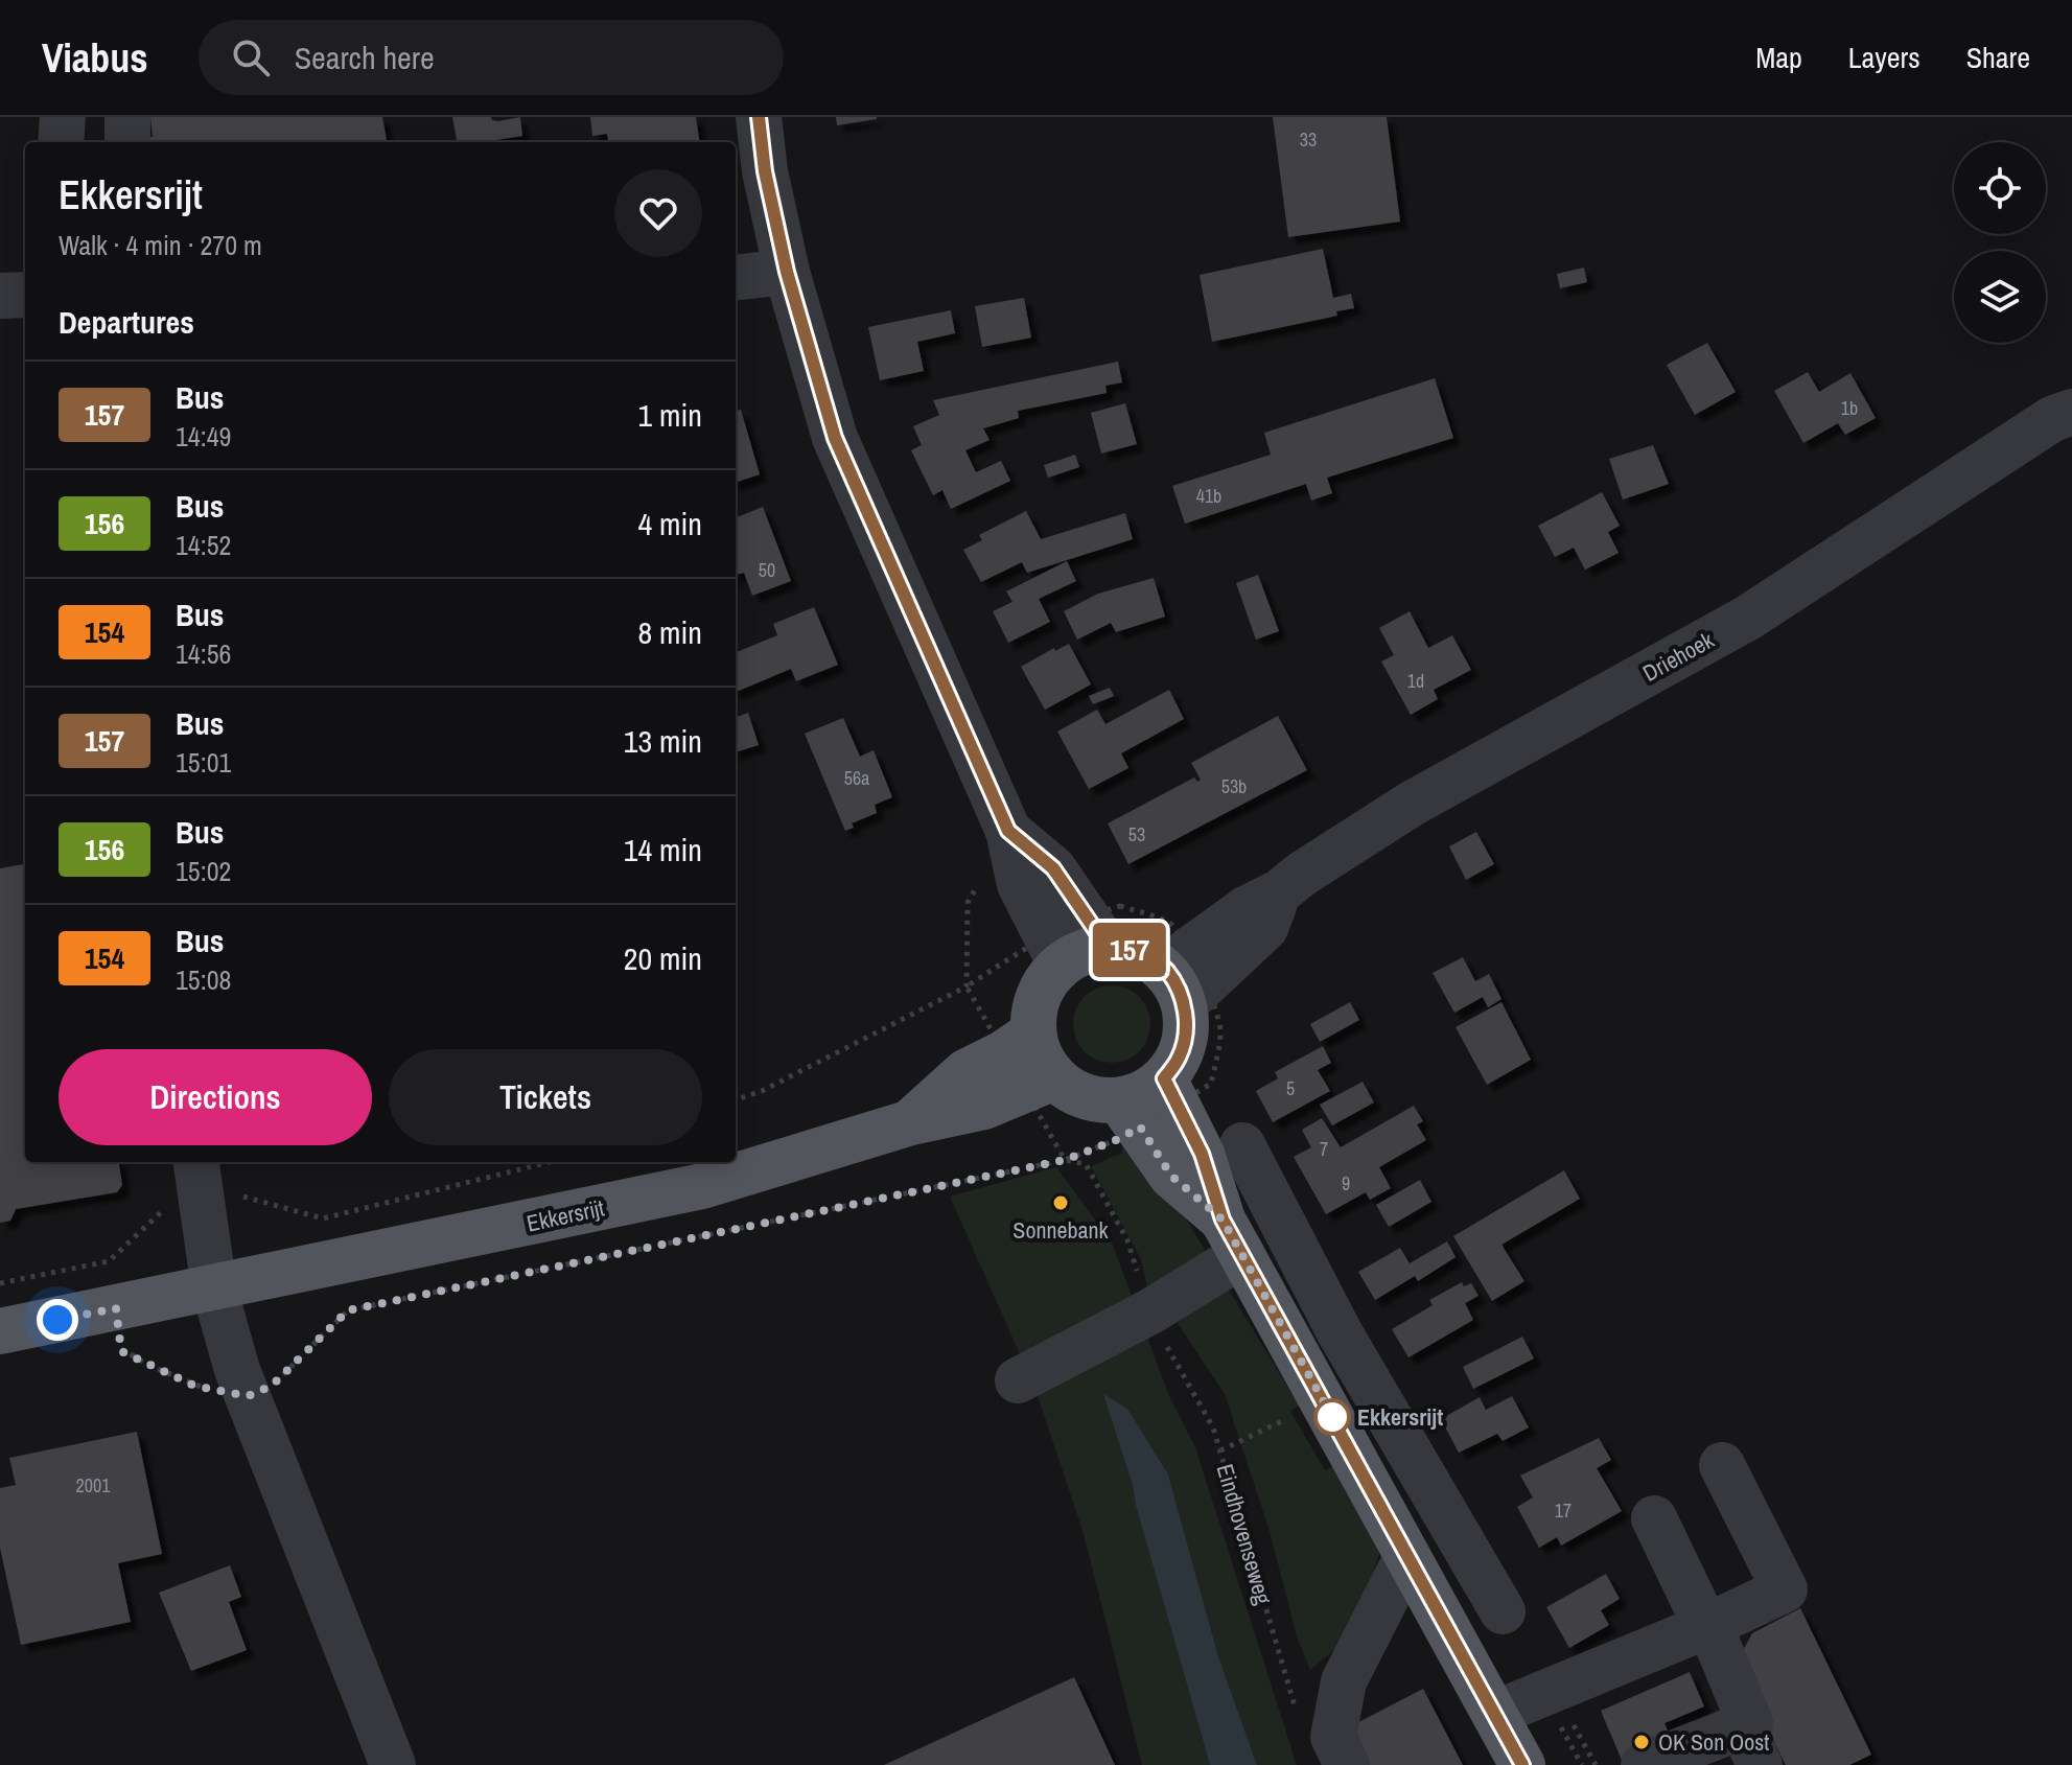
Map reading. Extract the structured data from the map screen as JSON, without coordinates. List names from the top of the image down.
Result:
{
  "streets": {
    "main road": ["Ekkersrijt"],
    "street": ["Driehoek"],
    "path": ["Eindhovenseweg"]
  },
  "crossings": [
    ["Driehoek", "Ekkersrijt"],
    ["Ekkersrijt", "Eindhovenseweg"]
  ],
  "places": ["Sonnebank", "Ekkersrijt", "OK Son Oost"],
  "lines": ["bus line 157"],
  "house_numbers": [
    "33",
    "1b",
    "41b",
    "50",
    "1d",
    "56a",
    "53b",
    "53",
    "5",
    "7",
    "9",
    "2001",
    "17"
  ],
  "page": {
    "header": "Viabus",
    "search": "Search here",
    "nav": ["Map", "Layers", "Share"],
    "on_map": "157",
    "heading": [
      ["Ekkersrijt", "Walk · 4 min · 270 m"],
      "Departures"
    ],
    "list": [
      {
        "mark": "157",
        "name": "Bus",
        "note": "14:49",
        "value": "1 min"
      },
      {
        "mark": "156",
        "name": "Bus",
        "note": "14:52",
        "value": "4 min"
      },
      {
        "mark": "154",
        "name": "Bus",
        "note": "14:56",
        "value": "8 min"
      },
      {
        "mark": "157",
        "name": "Bus",
        "note": "15:01",
        "value": "13 min"
      },
      {
        "mark": "156",
        "name": "Bus",
        "note": "15:02",
        "value": "14 min"
      },
      {
        "mark": "154",
        "name": "Bus",
        "note": "15:08",
        "value": "20 min"
      }
    ],
    "buttons": ["Directions", "Tickets"]
  }
}
